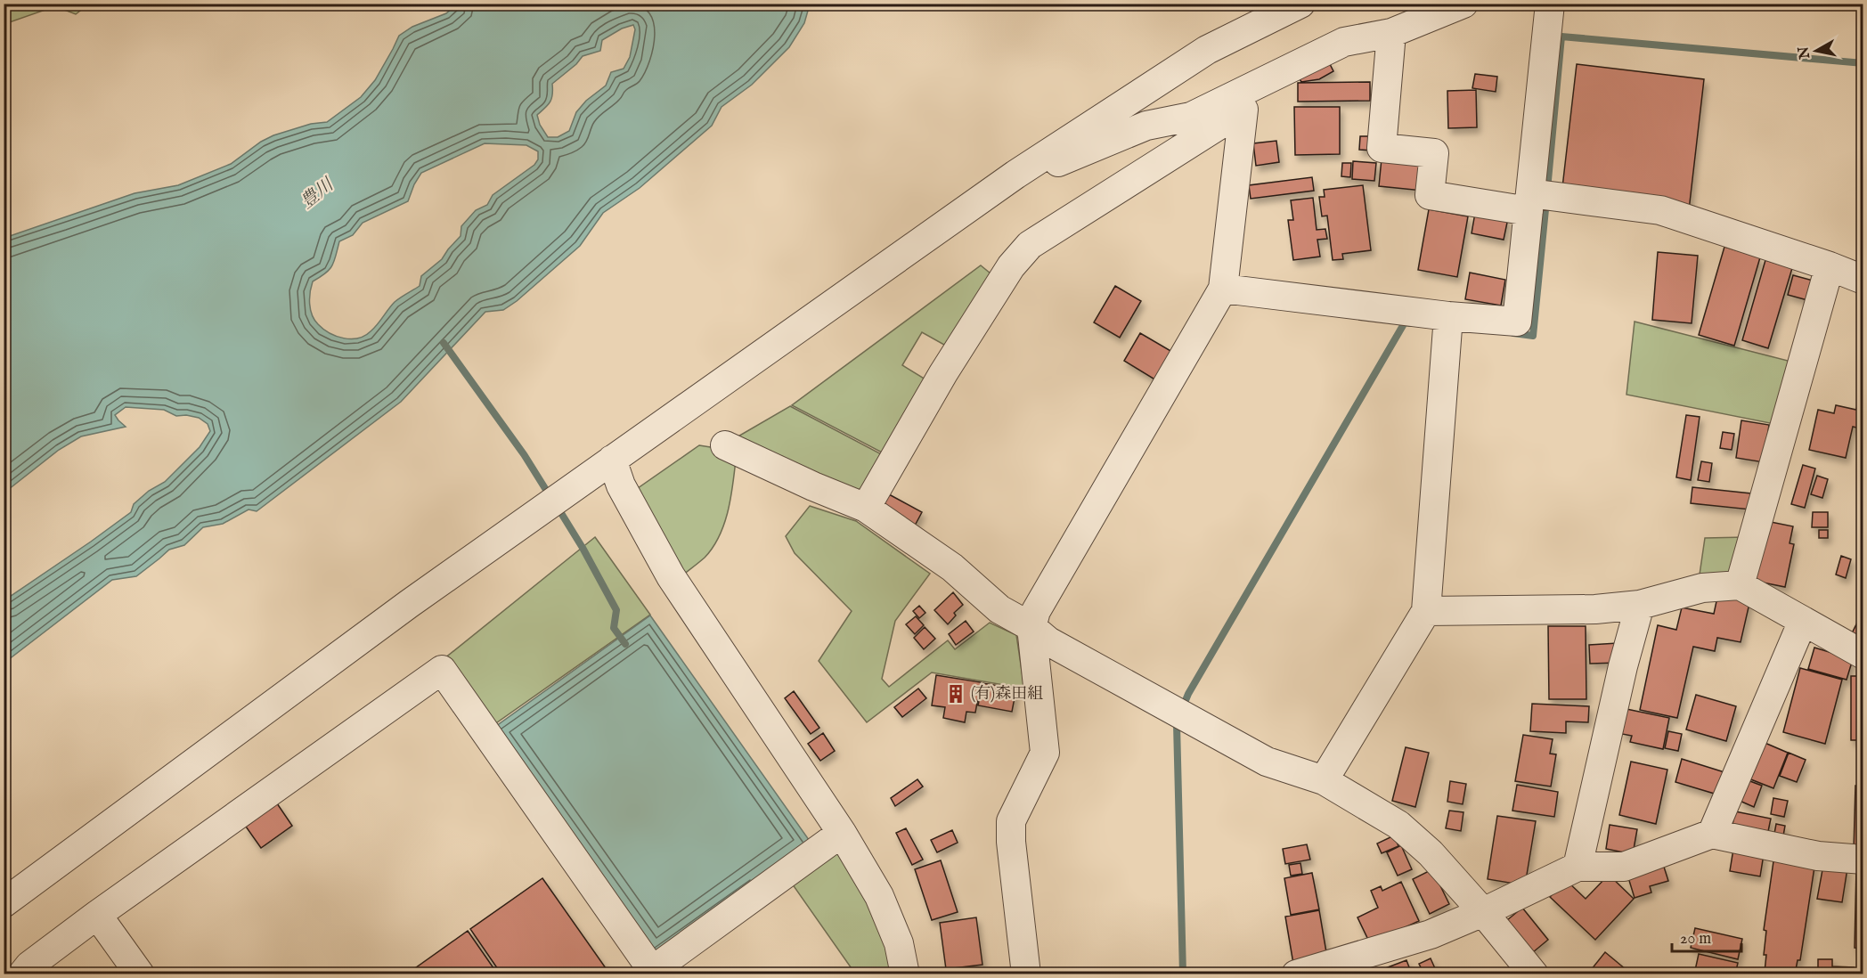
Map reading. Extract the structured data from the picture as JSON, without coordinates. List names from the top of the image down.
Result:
{
  "water": ["豊川"],
  "places": {
    "building": ["(有)森田組"]
  },
  "scale_bar": "20 m",
  "north": "left"
}
